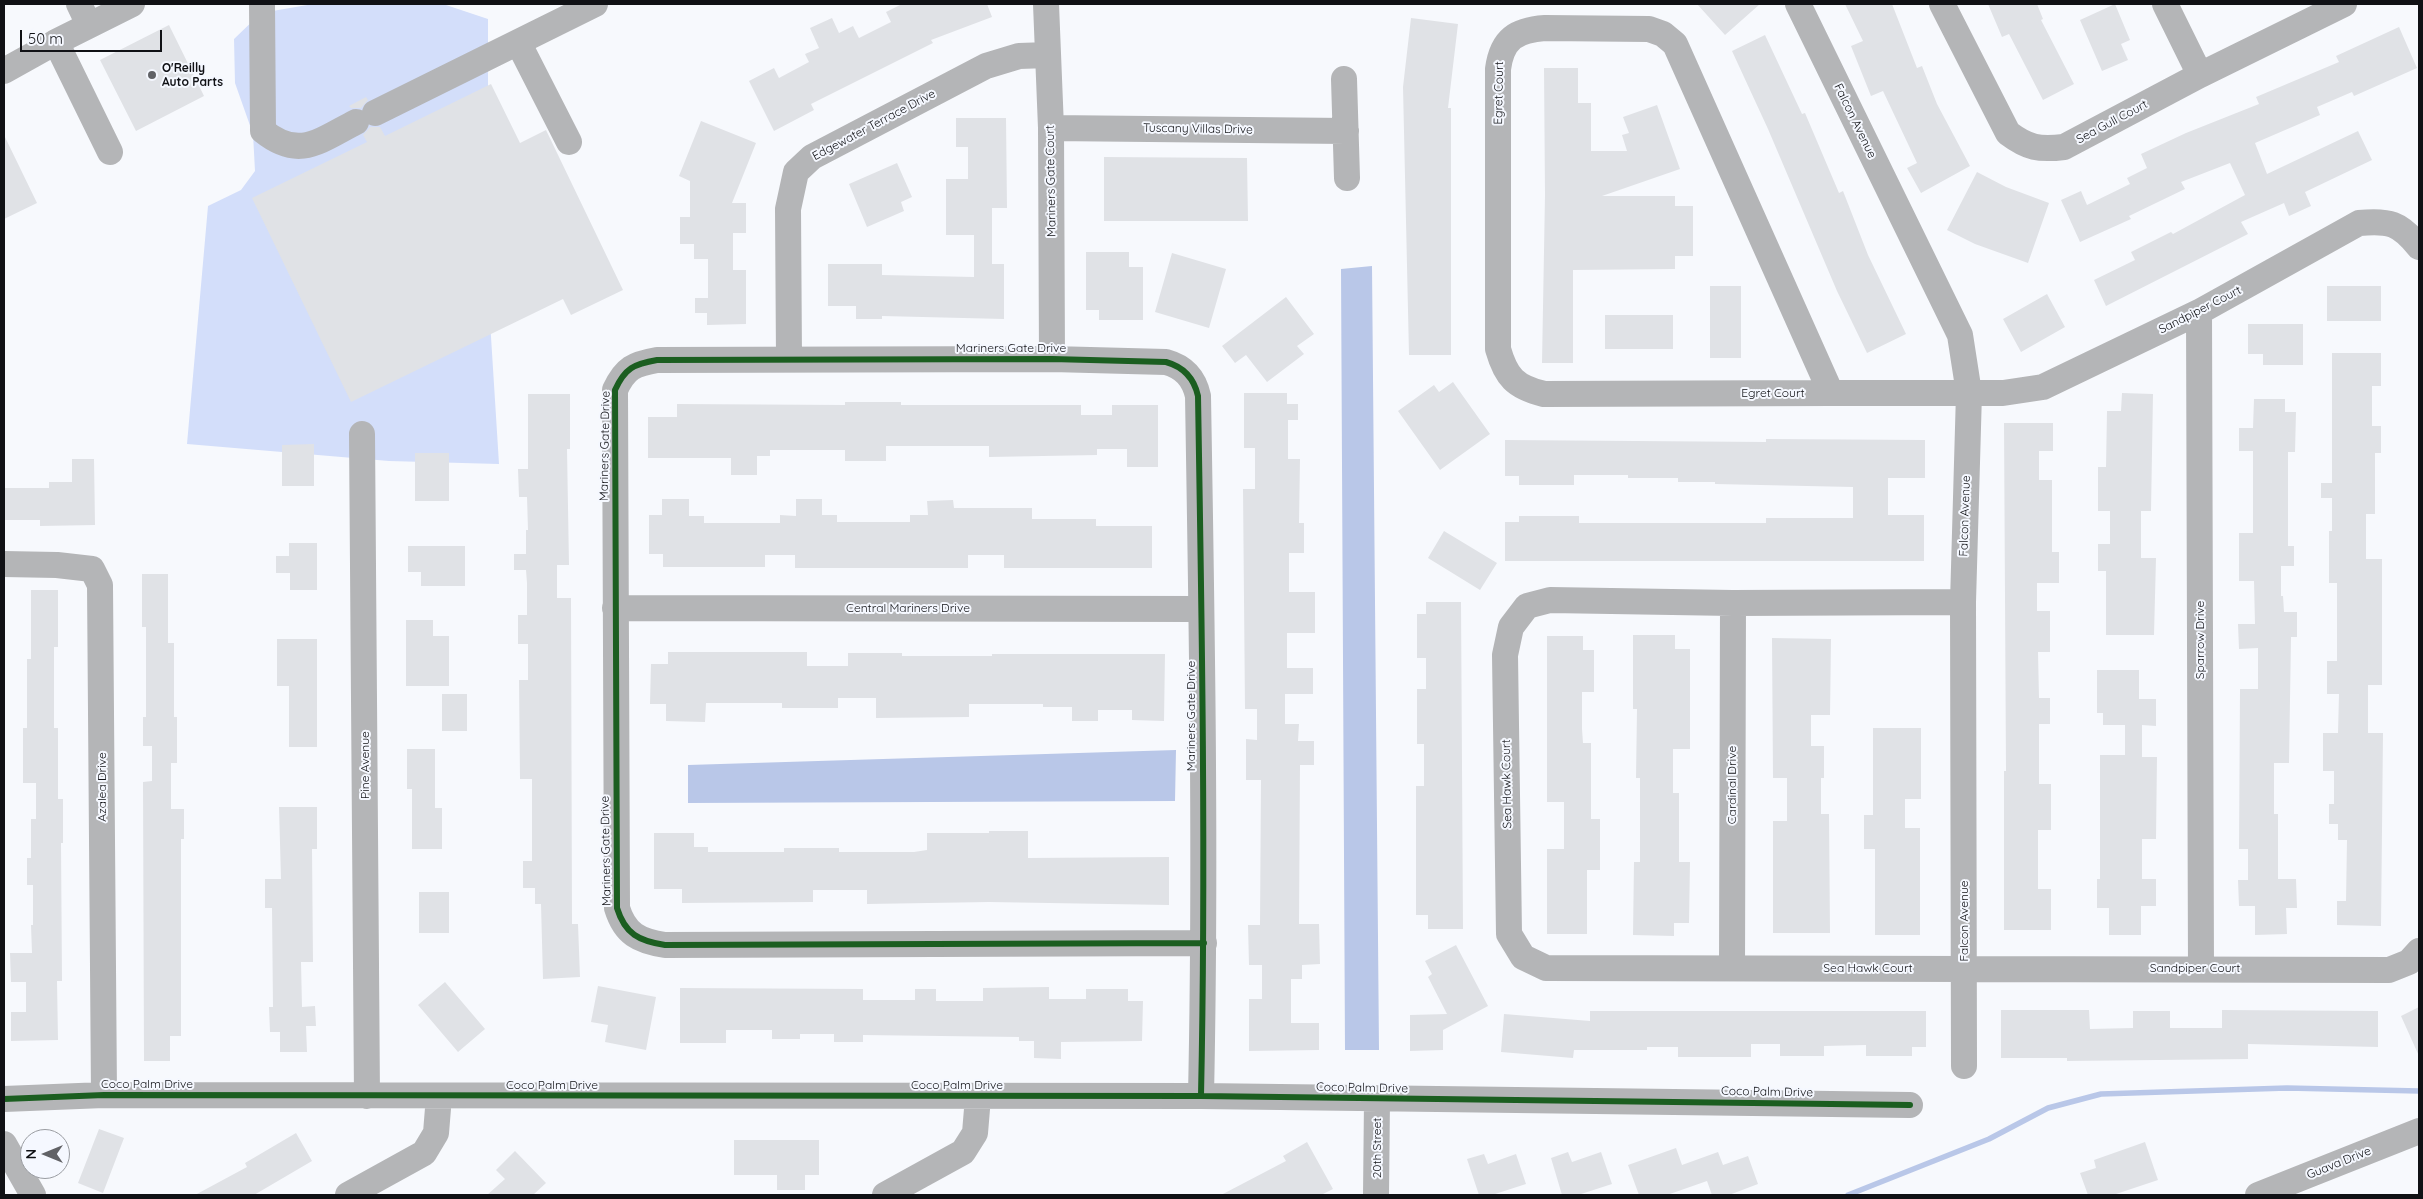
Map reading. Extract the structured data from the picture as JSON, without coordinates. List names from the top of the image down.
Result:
{
  "streets": {
    "street": [
      "Egret Court",
      "Falcon Avenue",
      "Sea Gull Court",
      "Edgewater Terrace Drive",
      "Tuscany Villas Drive",
      "Mariners Gate Court",
      "Sandpiper Court",
      "Mariners Gate Drive",
      "Central Mariners Drive",
      "Sparrow Drive",
      "Pine Avenue",
      "Sea Hawk Court",
      "Cardinal Drive",
      "Azalea Drive",
      "Coco Palm Drive",
      "20th Street",
      "Guava Drive"
    ]
  },
  "crossings": [
    ["Egret Court", "Falcon Avenue"],
    ["Egret Court", "Sandpiper Court"],
    ["Falcon Avenue", "Sandpiper Court"],
    ["Falcon Avenue", "Sea Hawk Court"],
    ["Edgewater Terrace Drive", "Mariners Gate Court"],
    ["Edgewater Terrace Drive", "Mariners Gate Drive"],
    ["Tuscany Villas Drive", "Mariners Gate Court"],
    ["Mariners Gate Court", "Mariners Gate Drive"],
    ["Sandpiper Court", "Sparrow Drive"],
    ["Sandpiper Court", "Sea Hawk Court"],
    ["Mariners Gate Drive", "Central Mariners Drive"],
    ["Mariners Gate Drive", "Coco Palm Drive"],
    ["Pine Avenue", "Coco Palm Drive"],
    ["Sea Hawk Court", "Cardinal Drive"],
    ["Azalea Drive", "Coco Palm Drive"],
    ["Coco Palm Drive", "20th Street"]
  ],
  "places": ["O'Reilly Auto Parts"],
  "scale_bar": "50 m",
  "north": "left"
}
